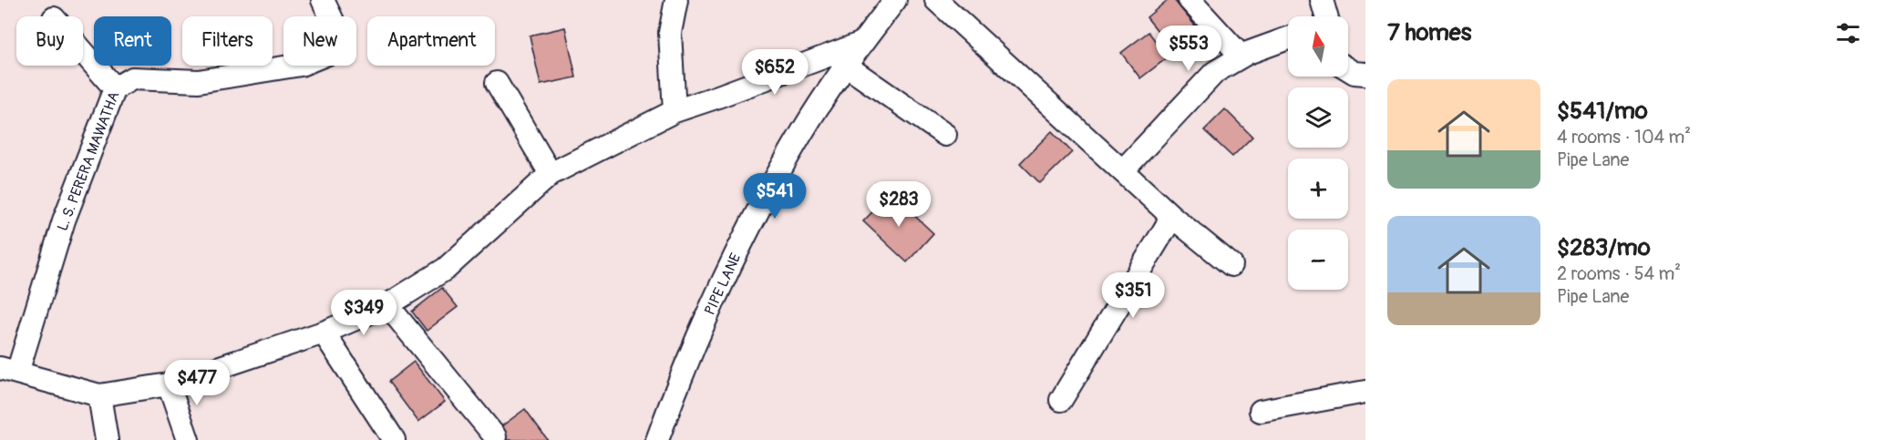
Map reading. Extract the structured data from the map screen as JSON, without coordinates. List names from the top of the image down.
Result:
{
  "streets": {
    "street": ["L. S. PERERA MAWATHA", "PIPE LANE"]
  },
  "north": "top",
  "page": {
    "heading": "7 homes",
    "map_buttons": ["+", "−"],
    "chip": [
      "Buy",
      "Rent",
      "Filters",
      "New",
      "Apartment"
    ],
    "price": [
      "$553",
      "$652",
      "$541",
      "$283",
      "$351",
      "$349",
      "$477"
    ],
    "list": [
      {
        "name": "$541/mo",
        "note": "4 rooms · 104 m² · Pipe Lane"
      },
      {
        "name": "$283/mo",
        "note": "2 rooms · 54 m² · Pipe Lane"
      }
    ]
  }
}
